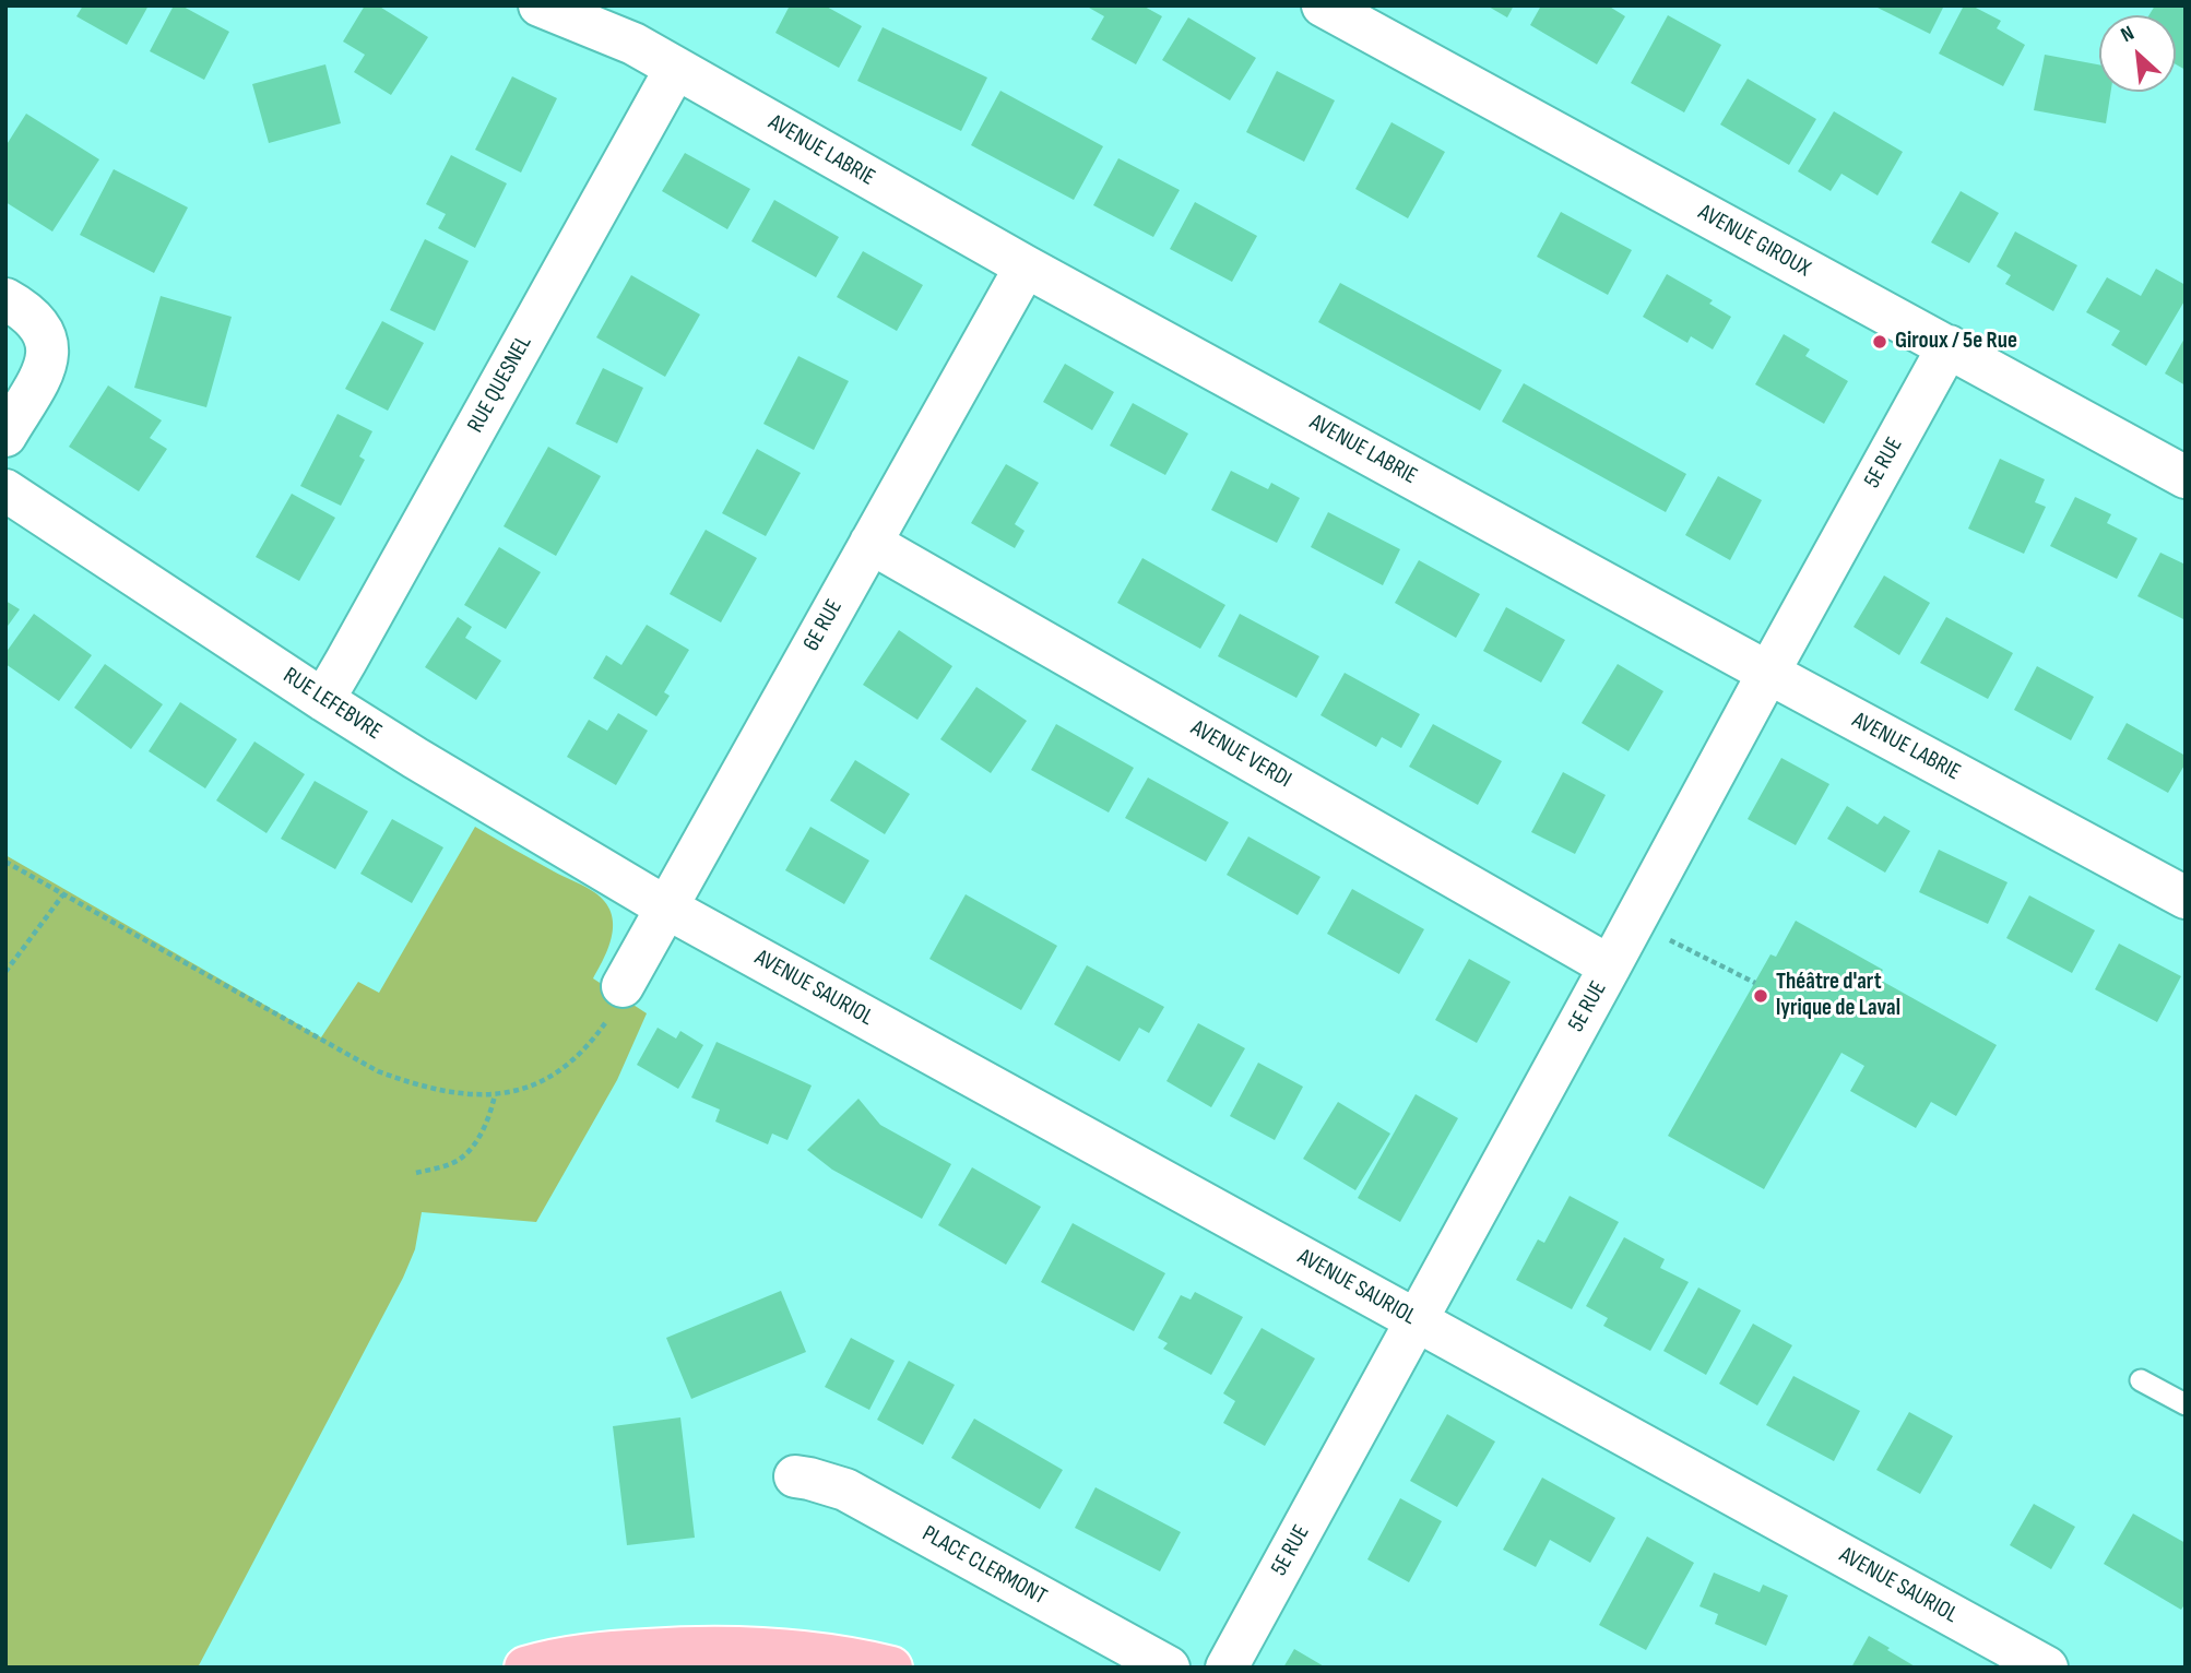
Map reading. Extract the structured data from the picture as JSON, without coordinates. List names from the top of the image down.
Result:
{
  "streets": {
    "street": [
      "AVENUE LABRIE",
      "AVENUE GIROUX",
      "RUE QUESNEL",
      "5E RUE",
      "6E RUE",
      "RUE LEFEBVRE",
      "AVENUE VERDI",
      "AVENUE SAURIOL",
      "PLACE CLERMONT"
    ]
  },
  "crossings": [
    ["AVENUE LABRIE", "RUE QUESNEL"],
    ["AVENUE LABRIE", "5E RUE"],
    ["AVENUE LABRIE", "6E RUE"],
    ["AVENUE GIROUX", "5E RUE"],
    ["RUE QUESNEL", "RUE LEFEBVRE"],
    ["5E RUE", "AVENUE VERDI"],
    ["5E RUE", "AVENUE SAURIOL"],
    ["6E RUE", "RUE LEFEBVRE"],
    ["6E RUE", "AVENUE VERDI"],
    ["6E RUE", "AVENUE SAURIOL"],
    ["RUE LEFEBVRE", "AVENUE SAURIOL"]
  ],
  "places": ["Giroux / 5e Rue", "Théâtre d'art lyrique de Laval"],
  "north": "top left"
}
